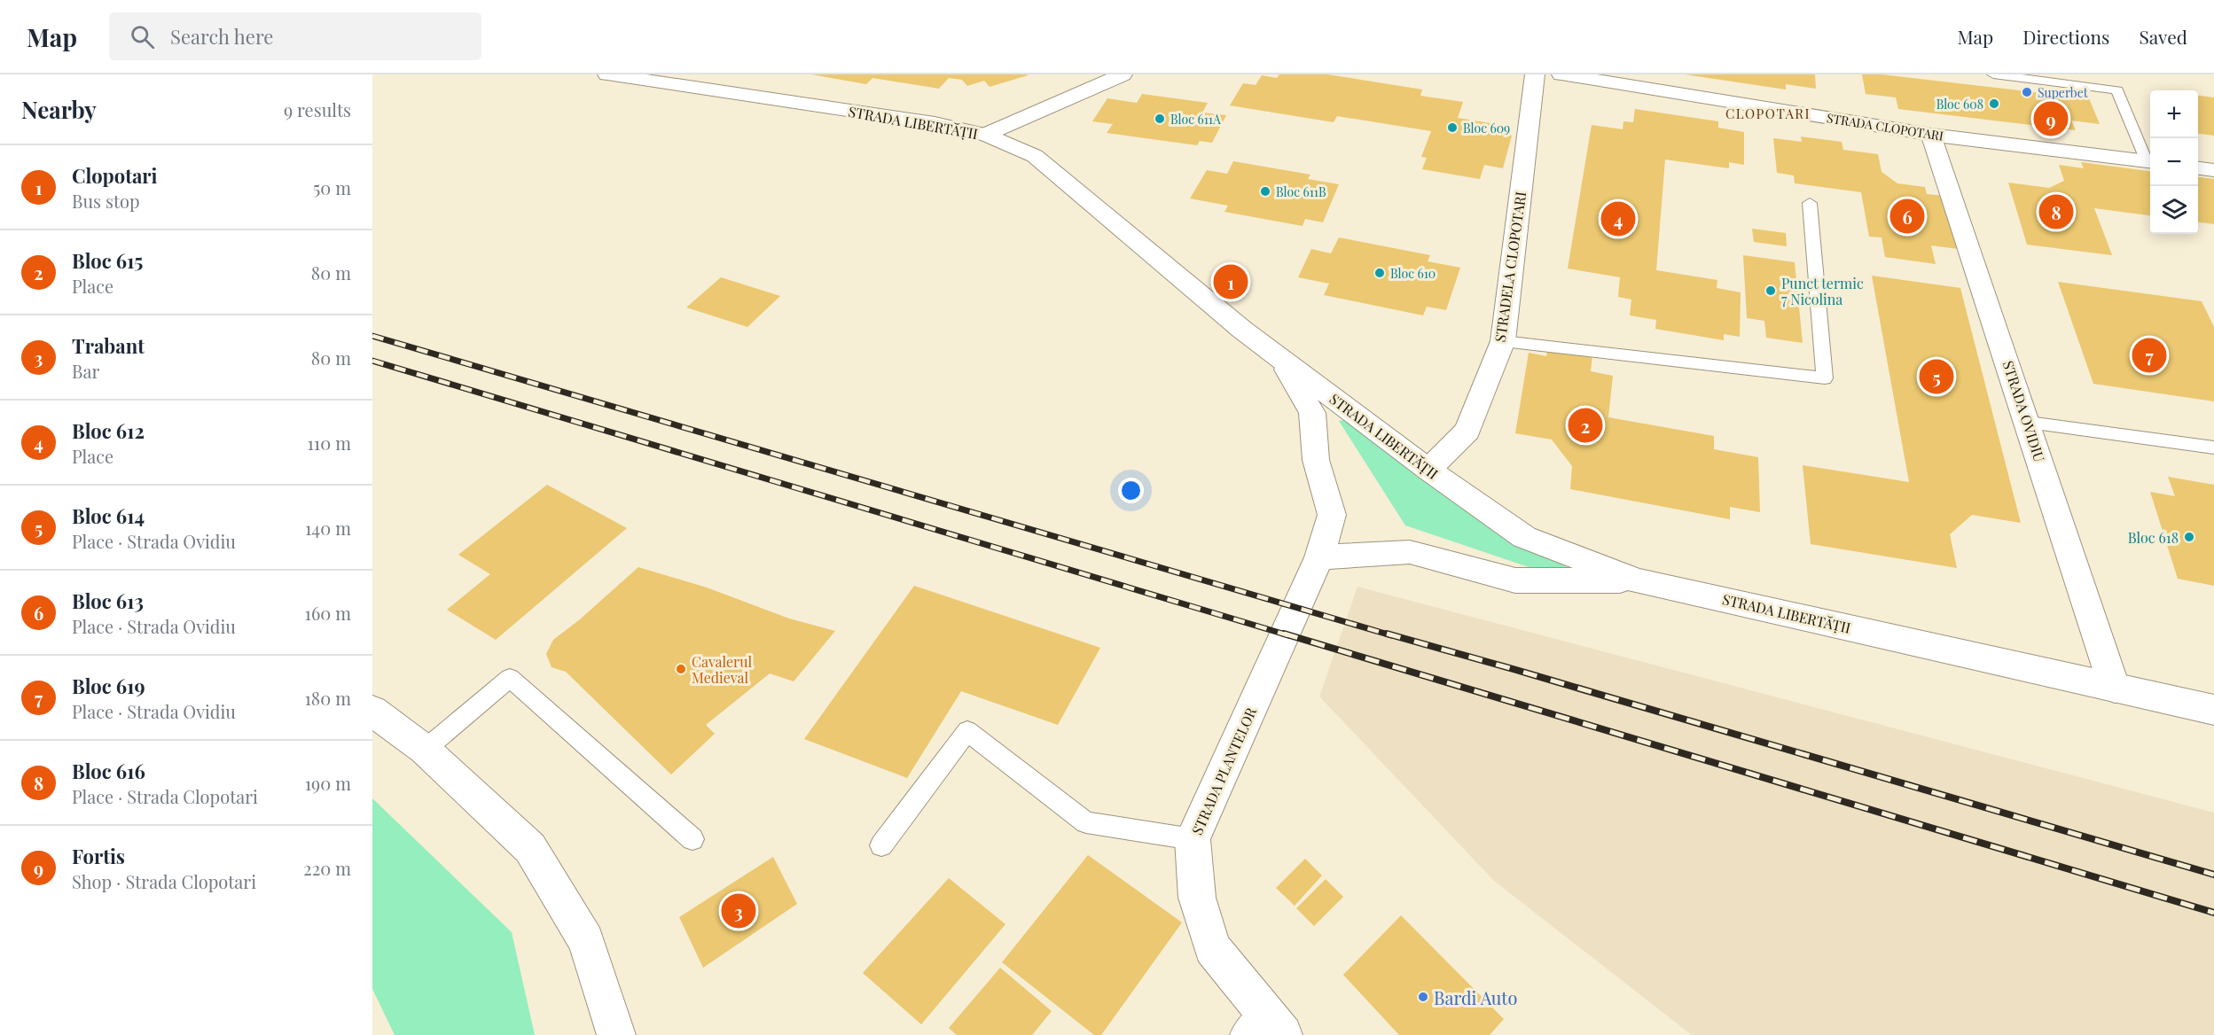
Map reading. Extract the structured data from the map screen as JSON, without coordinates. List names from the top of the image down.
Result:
{
  "streets": {
    "street": [
      "STRADA LIBERTĂȚII",
      "STRADA CLOPOTARI",
      "STRADELA CLOPOTARI",
      "STRADA OVIDIU",
      "STRADA PLANTELOR"
    ]
  },
  "crossings": [
    ["STRADA LIBERTĂȚII", "STRADELA CLOPOTARI"],
    ["STRADA LIBERTĂȚII", "STRADA OVIDIU"],
    ["STRADA LIBERTĂȚII", "STRADA PLANTELOR"],
    ["STRADA CLOPOTARI", "STRADA OVIDIU"]
  ],
  "districts": ["CLOPOTARI"],
  "places": [
    "Superbet",
    "Bloc 608",
    "Bloc 611A",
    "Bloc 609",
    "Bloc 611B",
    "Bloc 610",
    "Punct termic 7 Nicolina",
    "Bloc 618",
    "Cavalerul Medieval",
    "Bardi Auto"
  ],
  "page": {
    "header": "Map",
    "search": "Search here",
    "nav": ["Map", "Directions", "Saved"],
    "heading": ["Nearby", "9 results"],
    "map_buttons": ["+", "−"],
    "pins": [
      "9",
      "8",
      "6",
      "4",
      "1",
      "7",
      "5",
      "2",
      "3"
    ],
    "list": [
      {
        "mark": "1",
        "name": "Clopotari",
        "note": "Bus stop",
        "value": "50 m"
      },
      {
        "mark": "2",
        "name": "Bloc 615",
        "note": "Place",
        "value": "80 m"
      },
      {
        "mark": "3",
        "name": "Trabant",
        "note": "Bar",
        "value": "80 m"
      },
      {
        "mark": "4",
        "name": "Bloc 612",
        "note": "Place",
        "value": "110 m"
      },
      {
        "mark": "5",
        "name": "Bloc 614",
        "note": "Place · Strada Ovidiu",
        "value": "140 m"
      },
      {
        "mark": "6",
        "name": "Bloc 613",
        "note": "Place · Strada Ovidiu",
        "value": "160 m"
      },
      {
        "mark": "7",
        "name": "Bloc 619",
        "note": "Place · Strada Ovidiu",
        "value": "180 m"
      },
      {
        "mark": "8",
        "name": "Bloc 616",
        "note": "Place · Strada Clopotari",
        "value": "190 m"
      },
      {
        "mark": "9",
        "name": "Fortis",
        "note": "Shop · Strada Clopotari",
        "value": "220 m"
      }
    ]
  }
}
